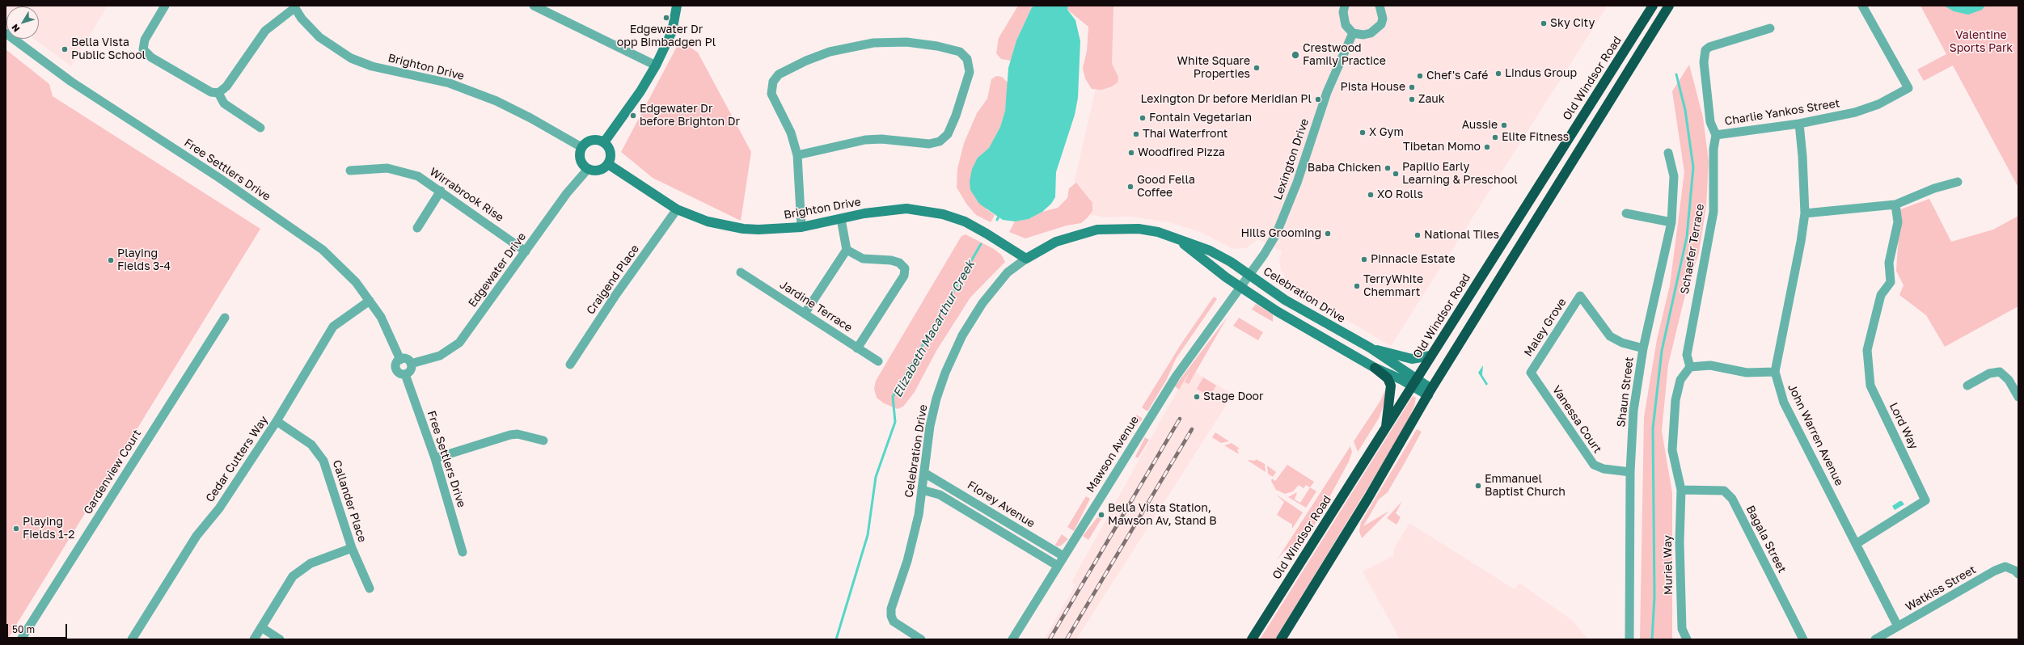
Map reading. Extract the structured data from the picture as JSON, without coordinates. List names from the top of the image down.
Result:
{
  "streets": {
    "highway": ["Old Windsor Road"],
    "street": [
      "Brighton Drive",
      "Charlie Yankos Street",
      "Lexington Drive",
      "Free Settlers Drive",
      "Wirrabrook Rise",
      "Schaefer Terrace",
      "Edgewater Drive",
      "Craigend Place",
      "Celebration Drive",
      "Jardine Terrace",
      "Maley Grove",
      "Shaun Street",
      "Vanessa Court",
      "Lord Way",
      "John Warren Avenue",
      "Mawson Avenue",
      "Cedar Cutters Way",
      "Gardenview Court",
      "Callander Place",
      "Florey Avenue",
      "Bagala Street",
      "Muriel Way",
      "Watkiss Street"
    ]
  },
  "crossings": [
    ["Brighton Drive", "Edgewater Drive"],
    ["Brighton Drive", "Craigend Place"],
    ["Brighton Drive", "Celebration Drive"],
    ["Old Windsor Road", "Celebration Drive"],
    ["Charlie Yankos Street", "Schaefer Terrace"],
    ["Charlie Yankos Street", "John Warren Avenue"],
    ["Lexington Drive", "Celebration Drive"],
    ["Lexington Drive", "Mawson Avenue"],
    ["Free Settlers Drive", "Edgewater Drive"],
    ["Free Settlers Drive", "Cedar Cutters Way"],
    ["Wirrabrook Rise", "Edgewater Drive"],
    ["Schaefer Terrace", "Muriel Way"],
    ["Celebration Drive", "Mawson Avenue"],
    ["Celebration Drive", "Florey Avenue"],
    ["Maley Grove", "Shaun Street"],
    ["Maley Grove", "Vanessa Court"],
    ["Shaun Street", "Vanessa Court"],
    ["Lord Way", "John Warren Avenue"],
    ["John Warren Avenue", "Watkiss Street"],
    ["Mawson Avenue", "Florey Avenue"],
    ["Cedar Cutters Way", "Callander Place"],
    ["Bagala Street", "Muriel Way"]
  ],
  "water": ["Elizabeth Macarthur Creek"],
  "parks": ["Valentine Sports Park"],
  "places": [
    "Edgewater Dr opp Bimbadgen Pl",
    "Sky City",
    "Bella Vista Public School",
    "Crestwood Family Practice",
    "White Square Properties",
    "Lindus Group",
    "Chef's Café",
    "Pista House",
    "Lexington Dr before Meridian Pl",
    "Zauk",
    "Edgewater Dr before Brighton Dr",
    "Fontain Vegetarian",
    "Aussie",
    "X Gym",
    "Thai Waterfront",
    "Elite Fitness",
    "Tibetan Momo",
    "Woodfired Pizza",
    "Baba Chicken",
    "Papilio Early Learning & Preschool",
    "Good Fella Coffee",
    "XO Rolls",
    "Hills Grooming",
    "National Tiles",
    "Pinnacle Estate",
    "Playing Fields 3-4",
    "TerryWhite Chemmart",
    "Stage Door",
    "Emmanuel Baptist Church",
    "Bella Vista Station, Mawson Av, Stand B",
    "Playing Fields 1-2"
  ],
  "scale_bar": "50 m",
  "north": "bottom left"
}
